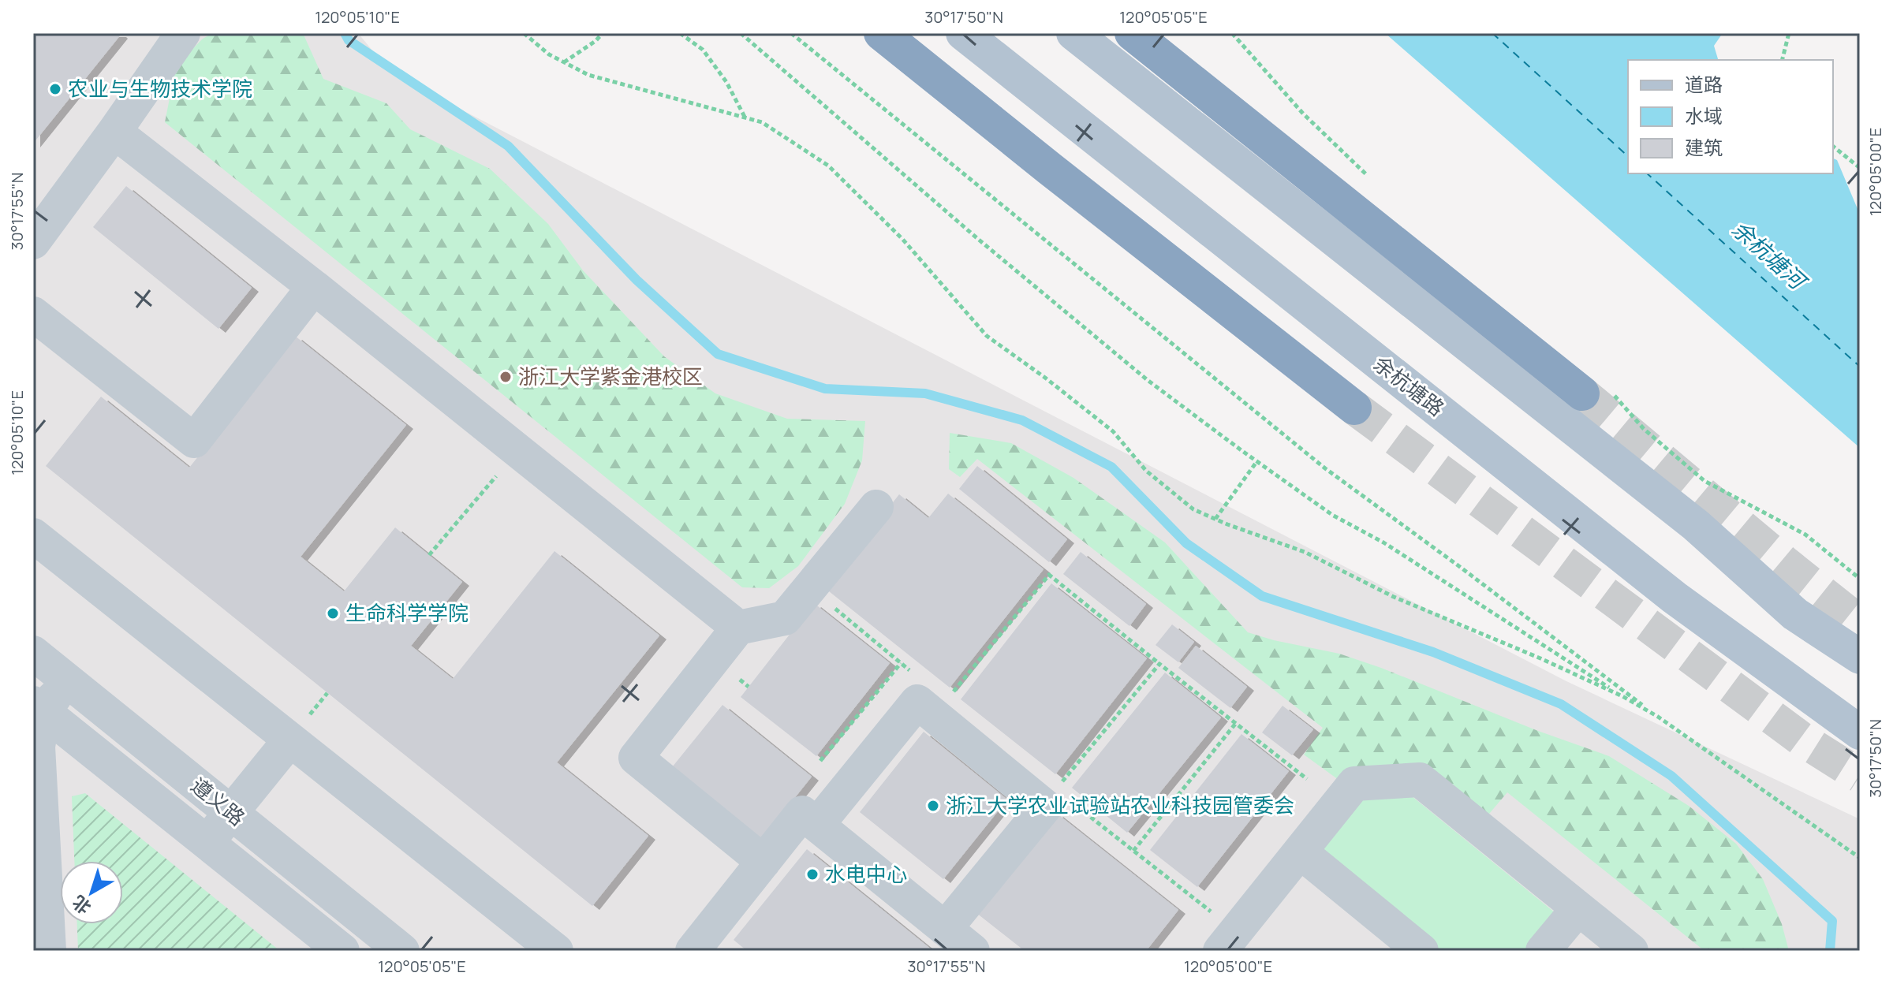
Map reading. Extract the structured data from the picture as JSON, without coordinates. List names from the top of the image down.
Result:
{
  "streets": {
    "main road": ["余杭塘路"],
    "street": ["遵义路"]
  },
  "water": ["余杭塘河"],
  "places": [
    "农业与生物技术学院",
    "浙江大学紫金港校区",
    "生命科学学院",
    "浙江大学农业试验站农业科技园管委会",
    "水电中心"
  ],
  "legend": ["道路", "水域", "建筑"],
  "north": "bottom left",
  "coordinates": [
    "120°05'10\"E",
    "30°17'50\"N",
    "120°05'05\"E",
    "120°05'00\"E",
    "30°17'55\"N"
  ]
}
